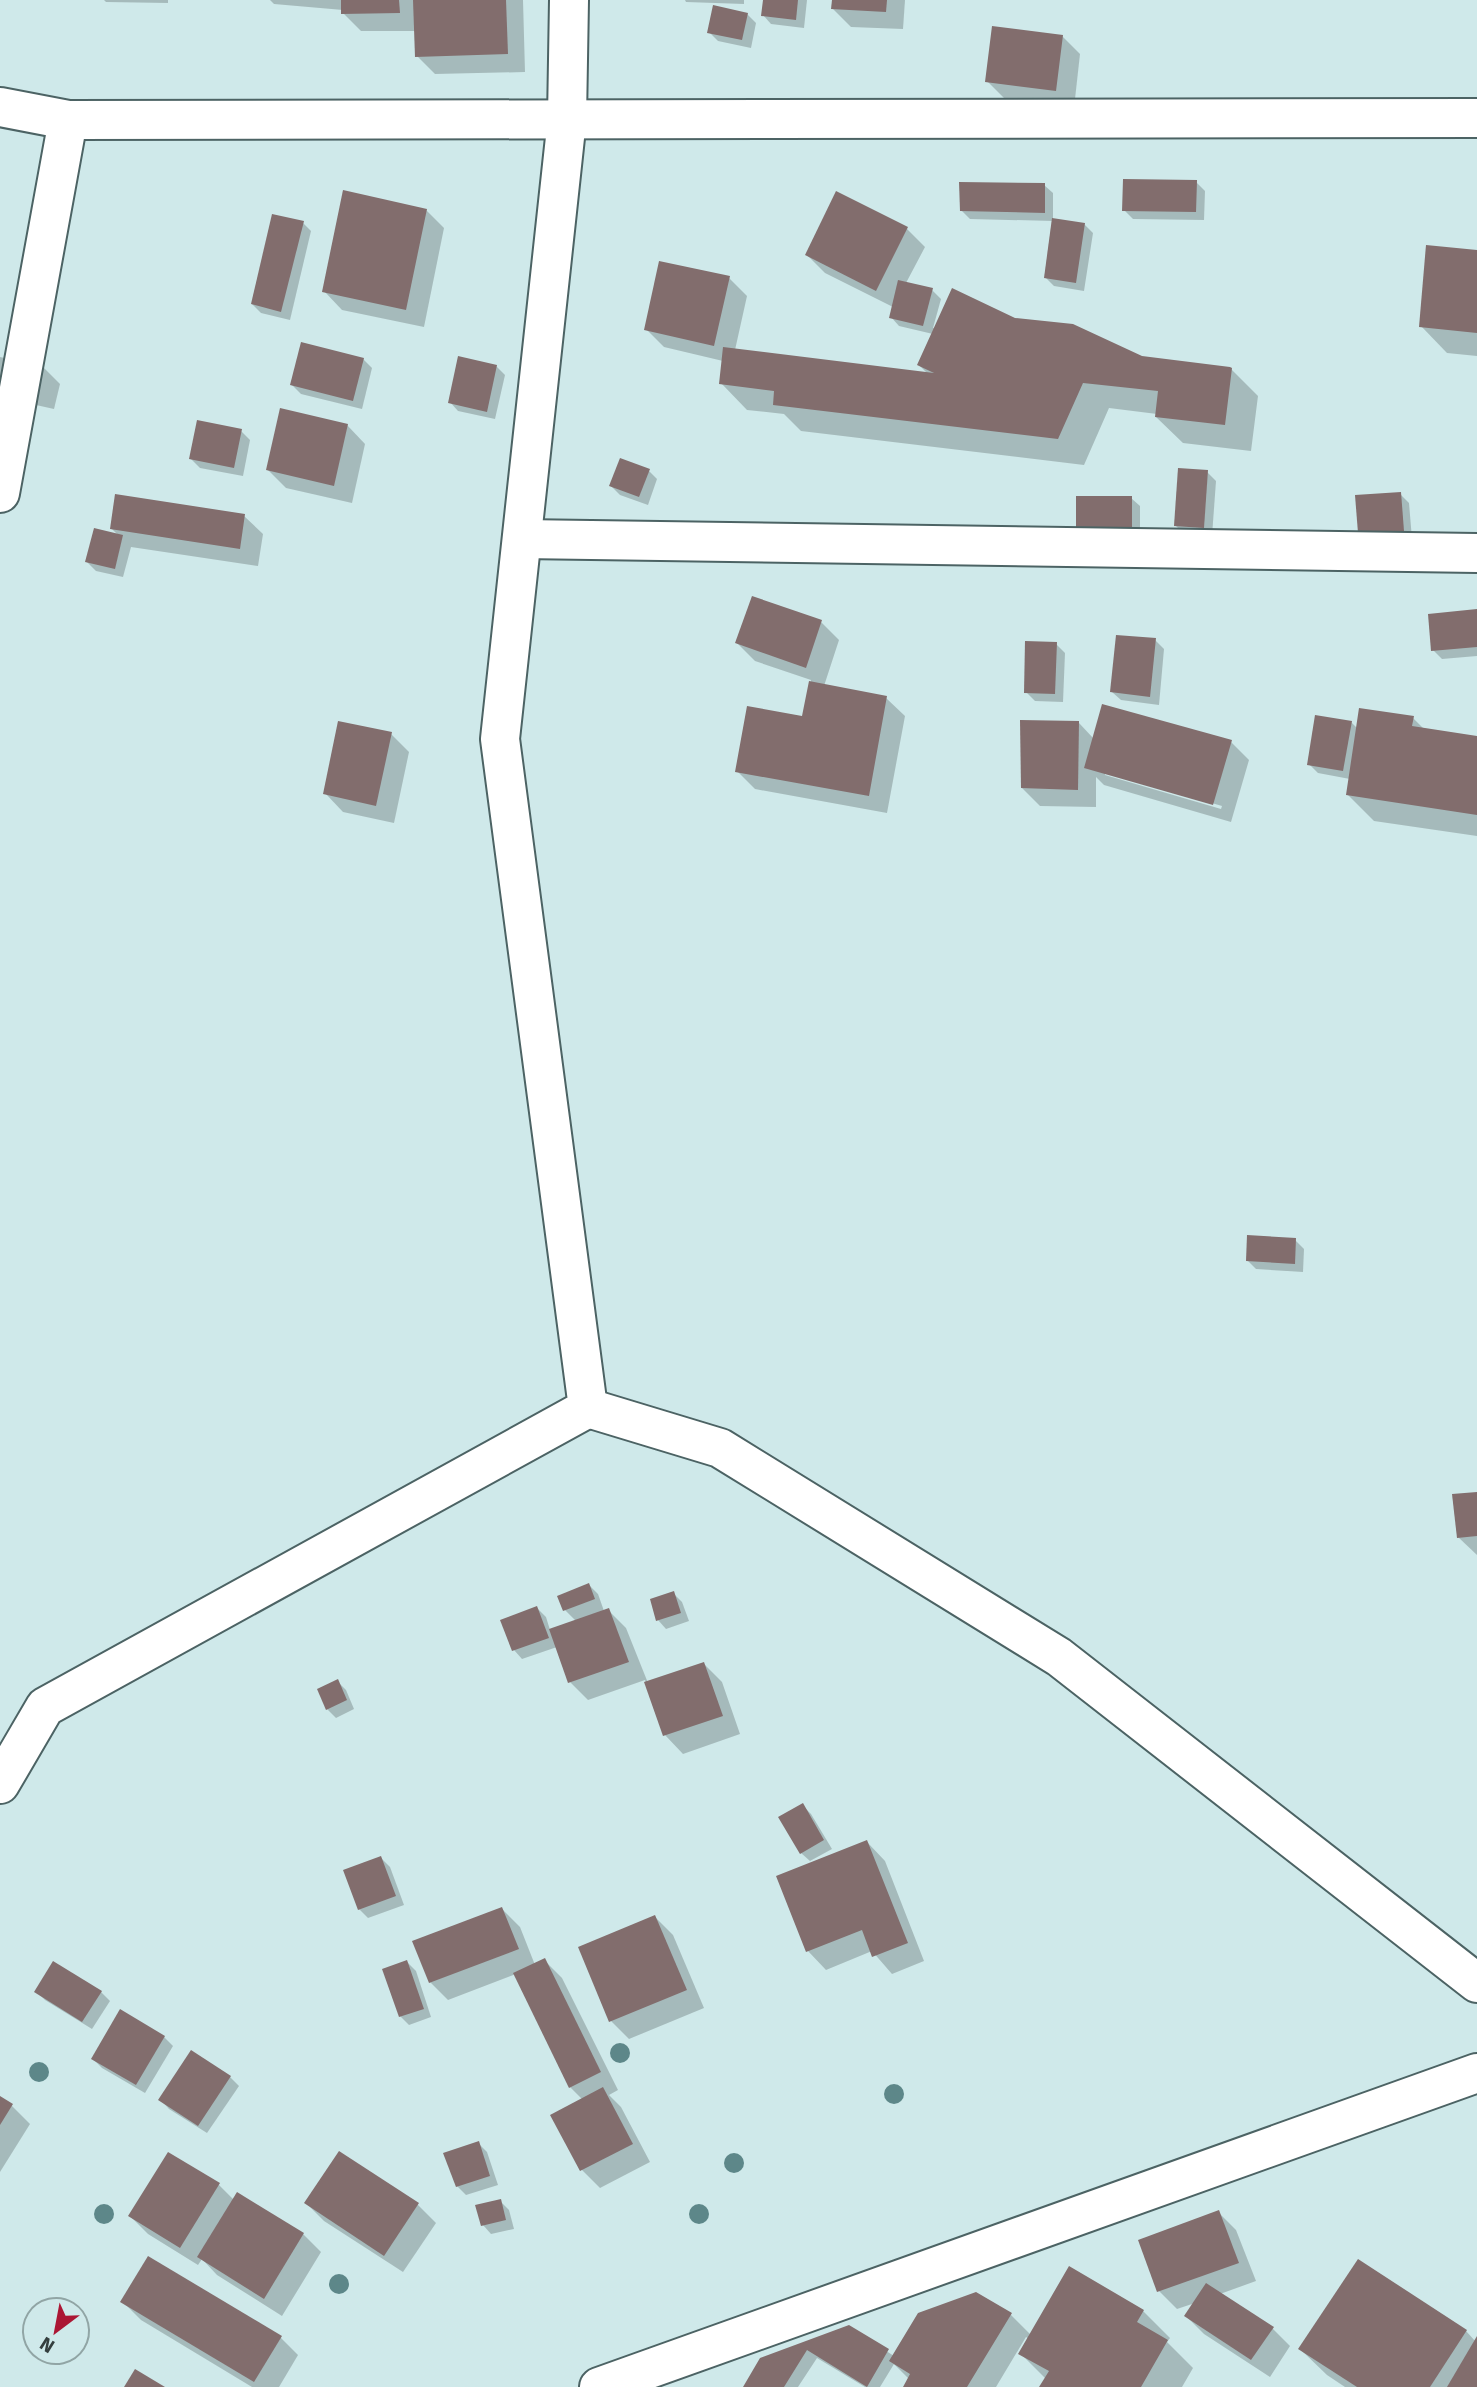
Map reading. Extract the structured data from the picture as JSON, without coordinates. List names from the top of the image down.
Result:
{
  "north": "bottom left"
}
